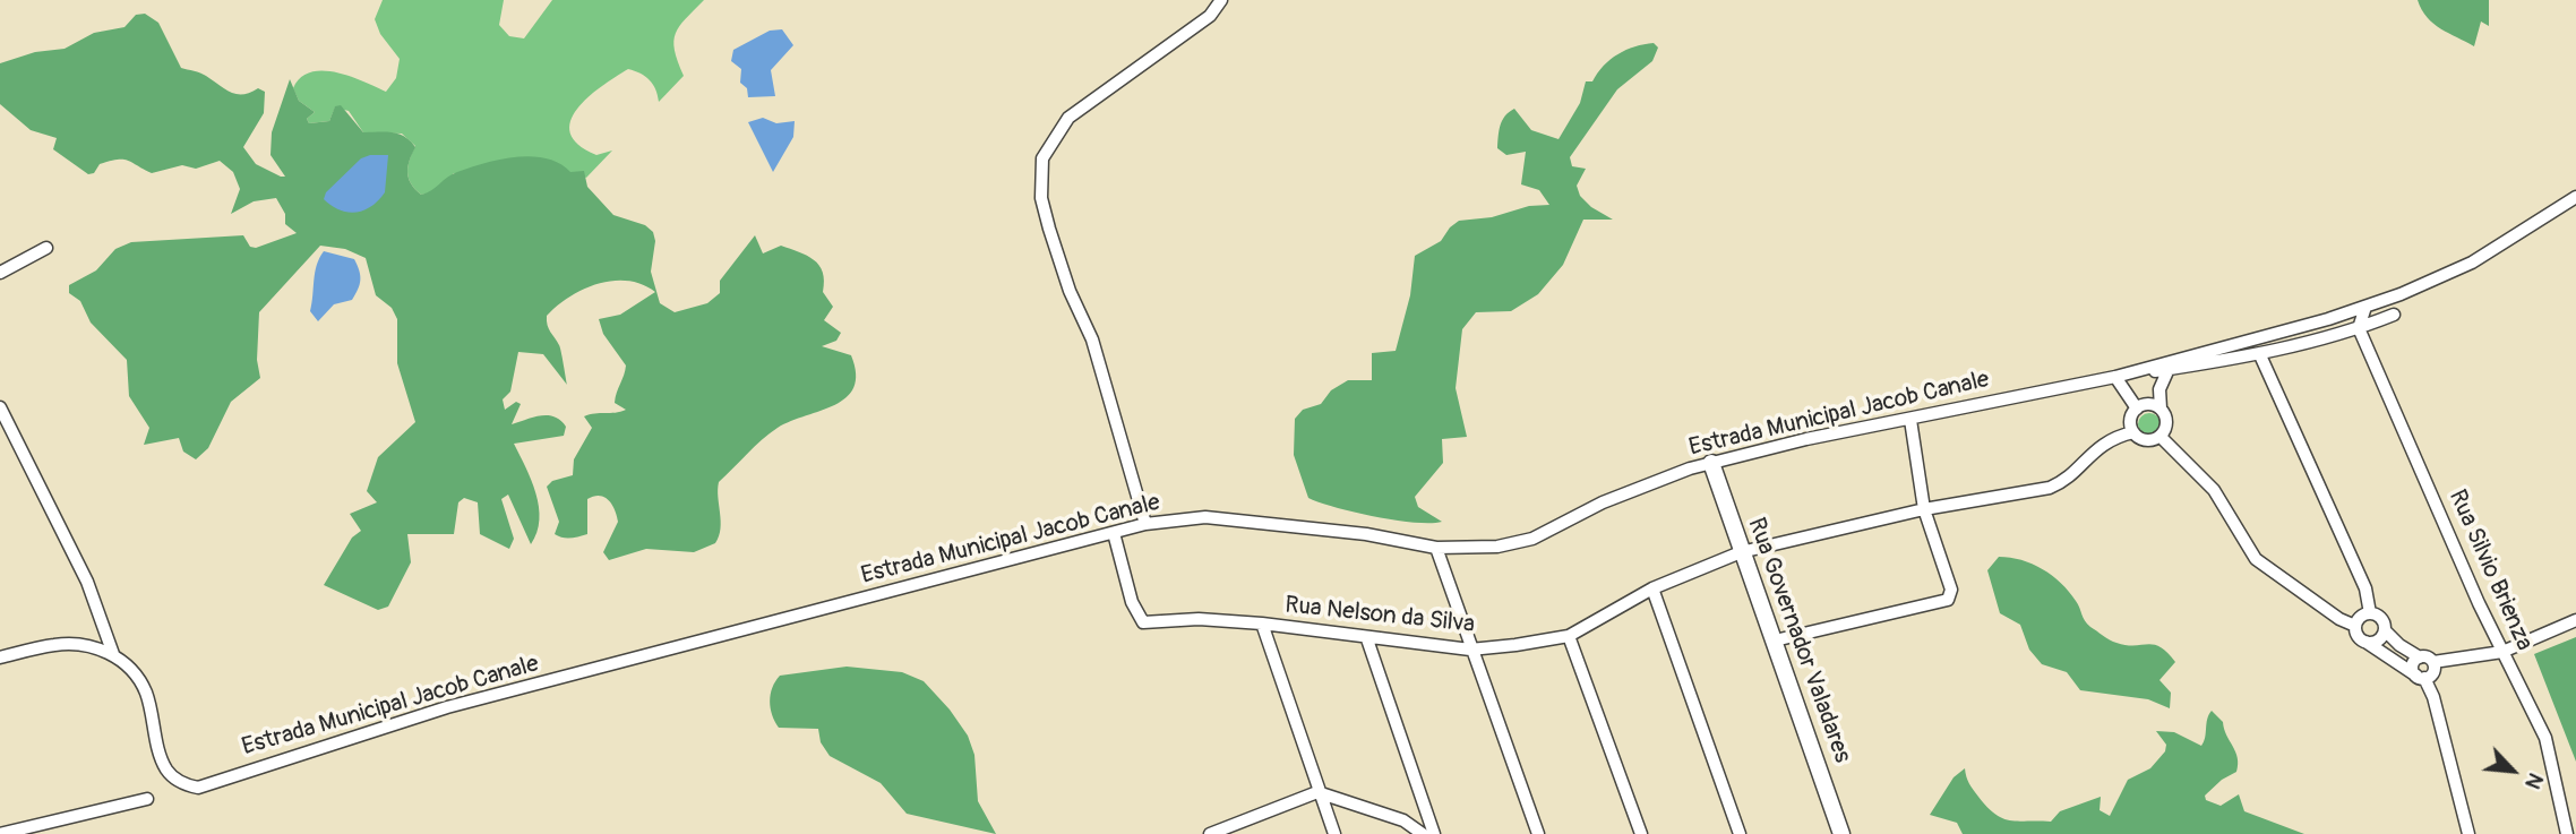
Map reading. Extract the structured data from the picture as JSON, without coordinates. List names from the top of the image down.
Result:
{
  "streets": {
    "street": [
      "Estrada Municipal Jacob Canale",
      "Rua Silvio Brienza",
      "Rua Nelson da Silva",
      "Rua Governador Valadares"
    ]
  },
  "crossings": [
    ["Estrada Municipal Jacob Canale", "Rua Nelson da Silva"],
    ["Estrada Municipal Jacob Canale", "Rua Governador Valadares"],
    ["Rua Nelson da Silva", "Rua Governador Valadares"]
  ],
  "north": "bottom right"
}
